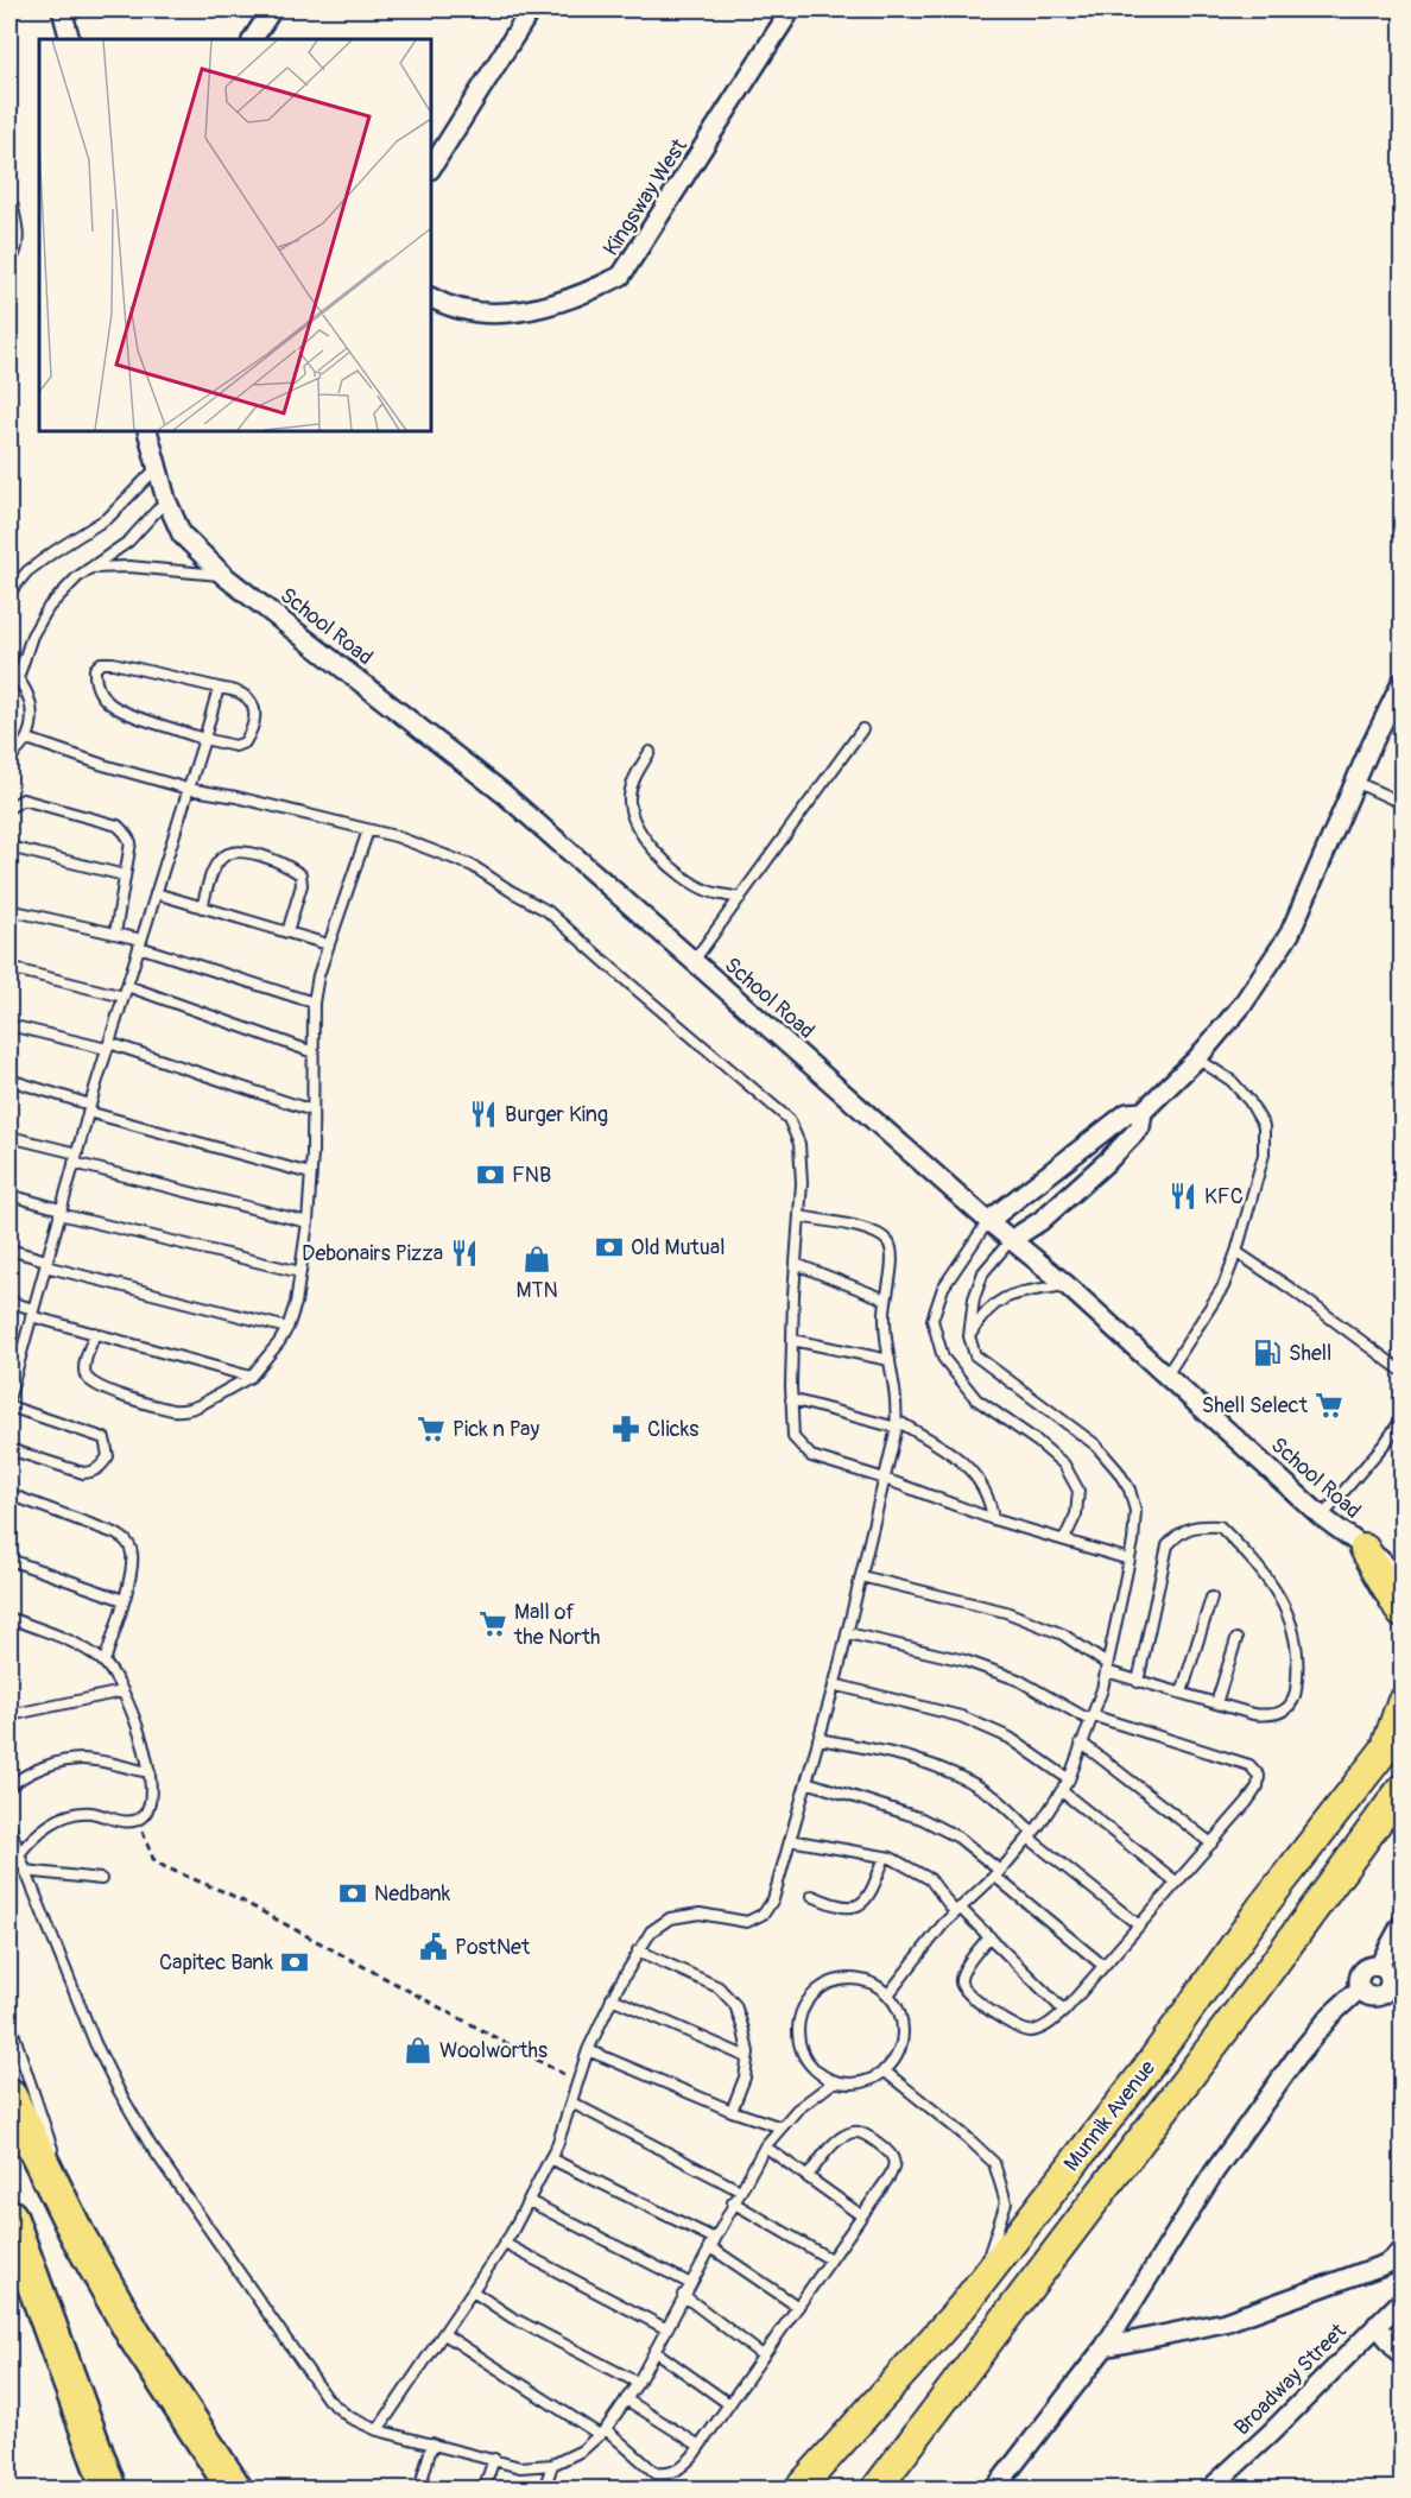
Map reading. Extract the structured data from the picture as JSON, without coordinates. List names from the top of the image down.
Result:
{
  "streets": {
    "main road": ["Munnik Avenue"],
    "street": ["Kingsway West", "School Road", "Broadway Street"]
  },
  "places": {
    "restaurant": ["Burger King", "KFC", "Debonairs Pizza"],
    "bank": [
      "FNB",
      "Old Mutual",
      "Nedbank",
      "Capitec Bank"
    ],
    "shop": ["MTN", "Woolworths"],
    "fuel station": ["Shell"],
    "supermarket": ["Shell Select", "Pick n Pay", "Mall of the North"],
    "pharmacy": ["Clicks"],
    "public building": ["PostNet"]
  }
}
